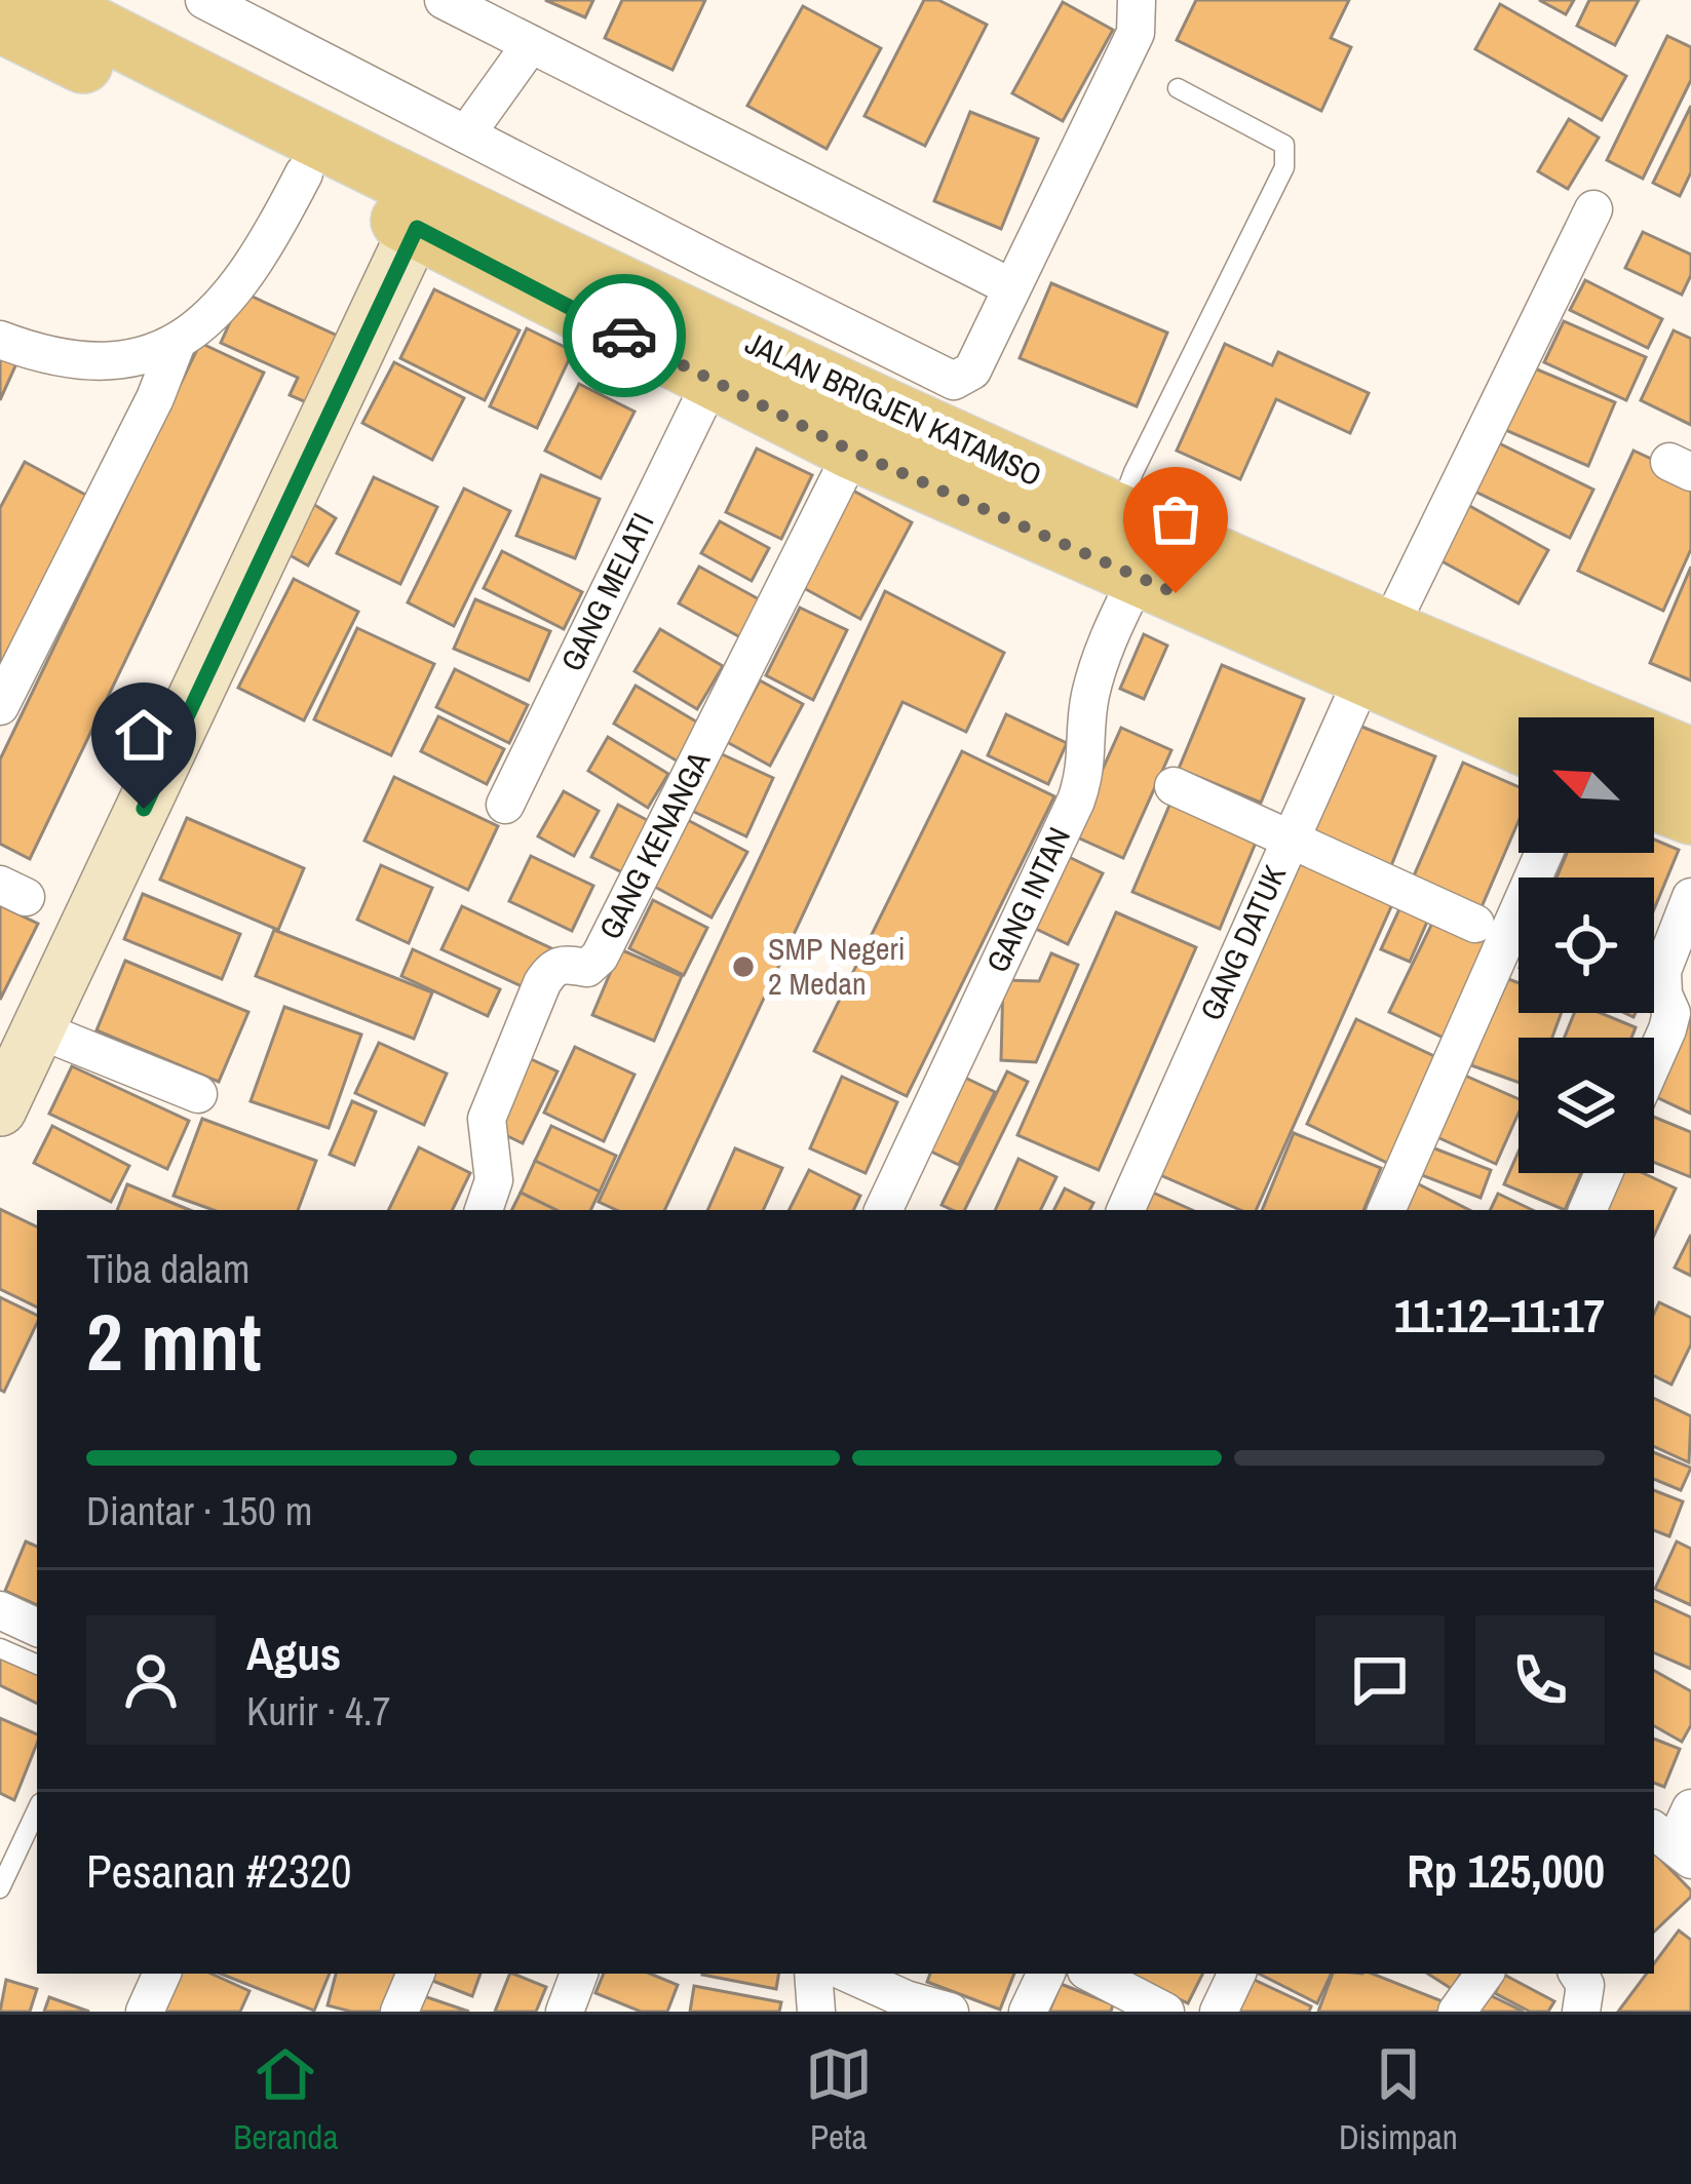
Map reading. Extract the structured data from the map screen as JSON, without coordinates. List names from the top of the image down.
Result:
{
  "streets": {
    "main road": ["JALAN BRIGJEN KATAMSO"],
    "street": [
      "GANG MELATI",
      "GANG KENANGA",
      "GANG INTAN",
      "GANG DATUK"
    ]
  },
  "crossings": [
    ["JALAN BRIGJEN KATAMSO", "GANG MELATI"],
    ["JALAN BRIGJEN KATAMSO", "GANG KENANGA"],
    ["JALAN BRIGJEN KATAMSO", "GANG INTAN"],
    ["JALAN BRIGJEN KATAMSO", "GANG DATUK"]
  ],
  "places": ["SMP Negeri 2 Medan"],
  "north": "top left",
  "page": {
    "heading": ["2 mnt", "Tiba dalam", "11:12–11:17"],
    "panel": [
      "Agus",
      "Kurir · 4.7",
      "Pesanan #2320",
      "Rp 125,000"
    ],
    "bar": "Diantar · 150 m",
    "tabs": ["Beranda", "Peta", "Disimpan"]
  }
}
